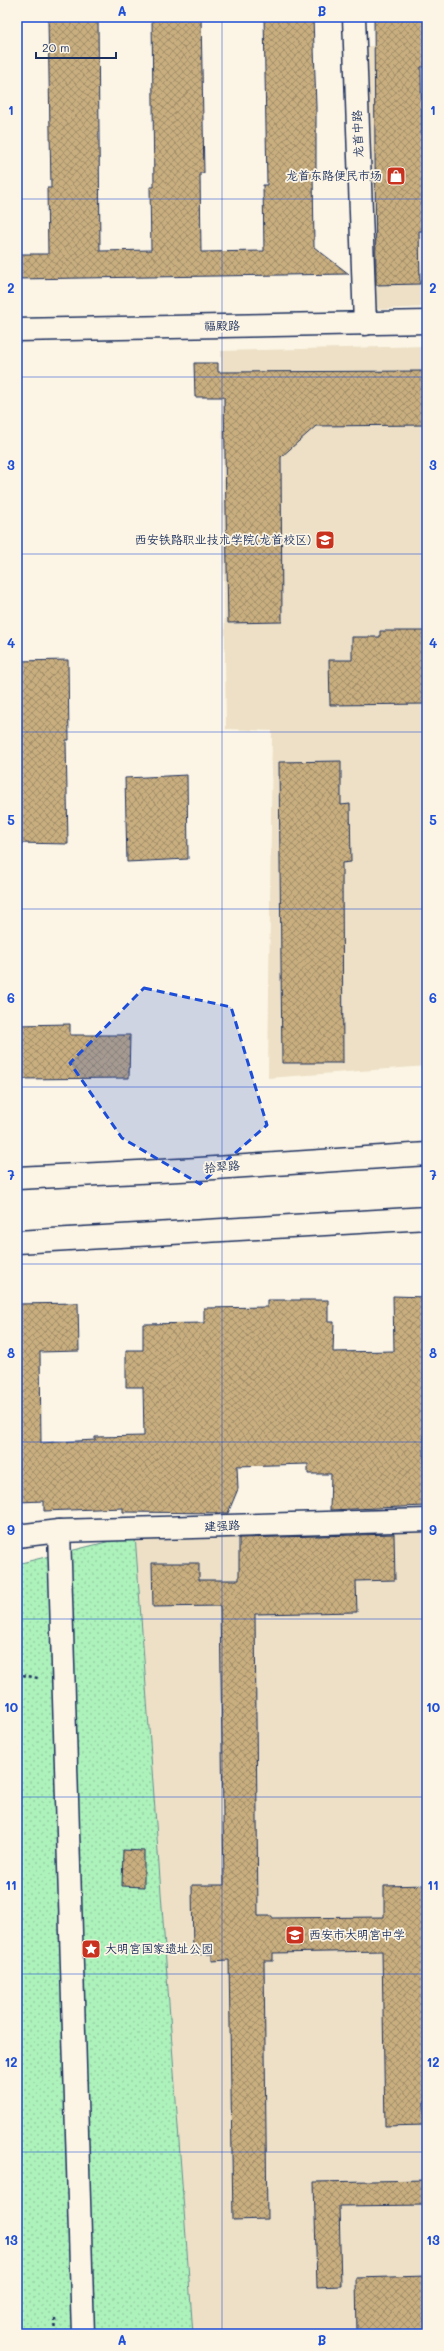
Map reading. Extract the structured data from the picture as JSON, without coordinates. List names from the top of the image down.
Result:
{
  "streets": {
    "street": [
      "龙首中路",
      "福殿路",
      "拾翠路",
      "建强路"
    ]
  },
  "crossings": [
    ["龙首中路", "福殿路"]
  ],
  "places": {
    "shop": ["龙首东路便民市场"],
    "school or university": ["西安铁路职业技术学院(龙首校区)", "西安市大明宫中学"],
    "place": ["大明宫国家遗址公园"]
  },
  "scale_bar": "20 m",
  "grid": {
    "columns": ["A", "B"],
    "rows": [
      "1",
      "2",
      "3",
      "4",
      "5",
      "6",
      "7",
      "8",
      "9",
      "10",
      "11",
      "12",
      "13"
    ]
  }
}
